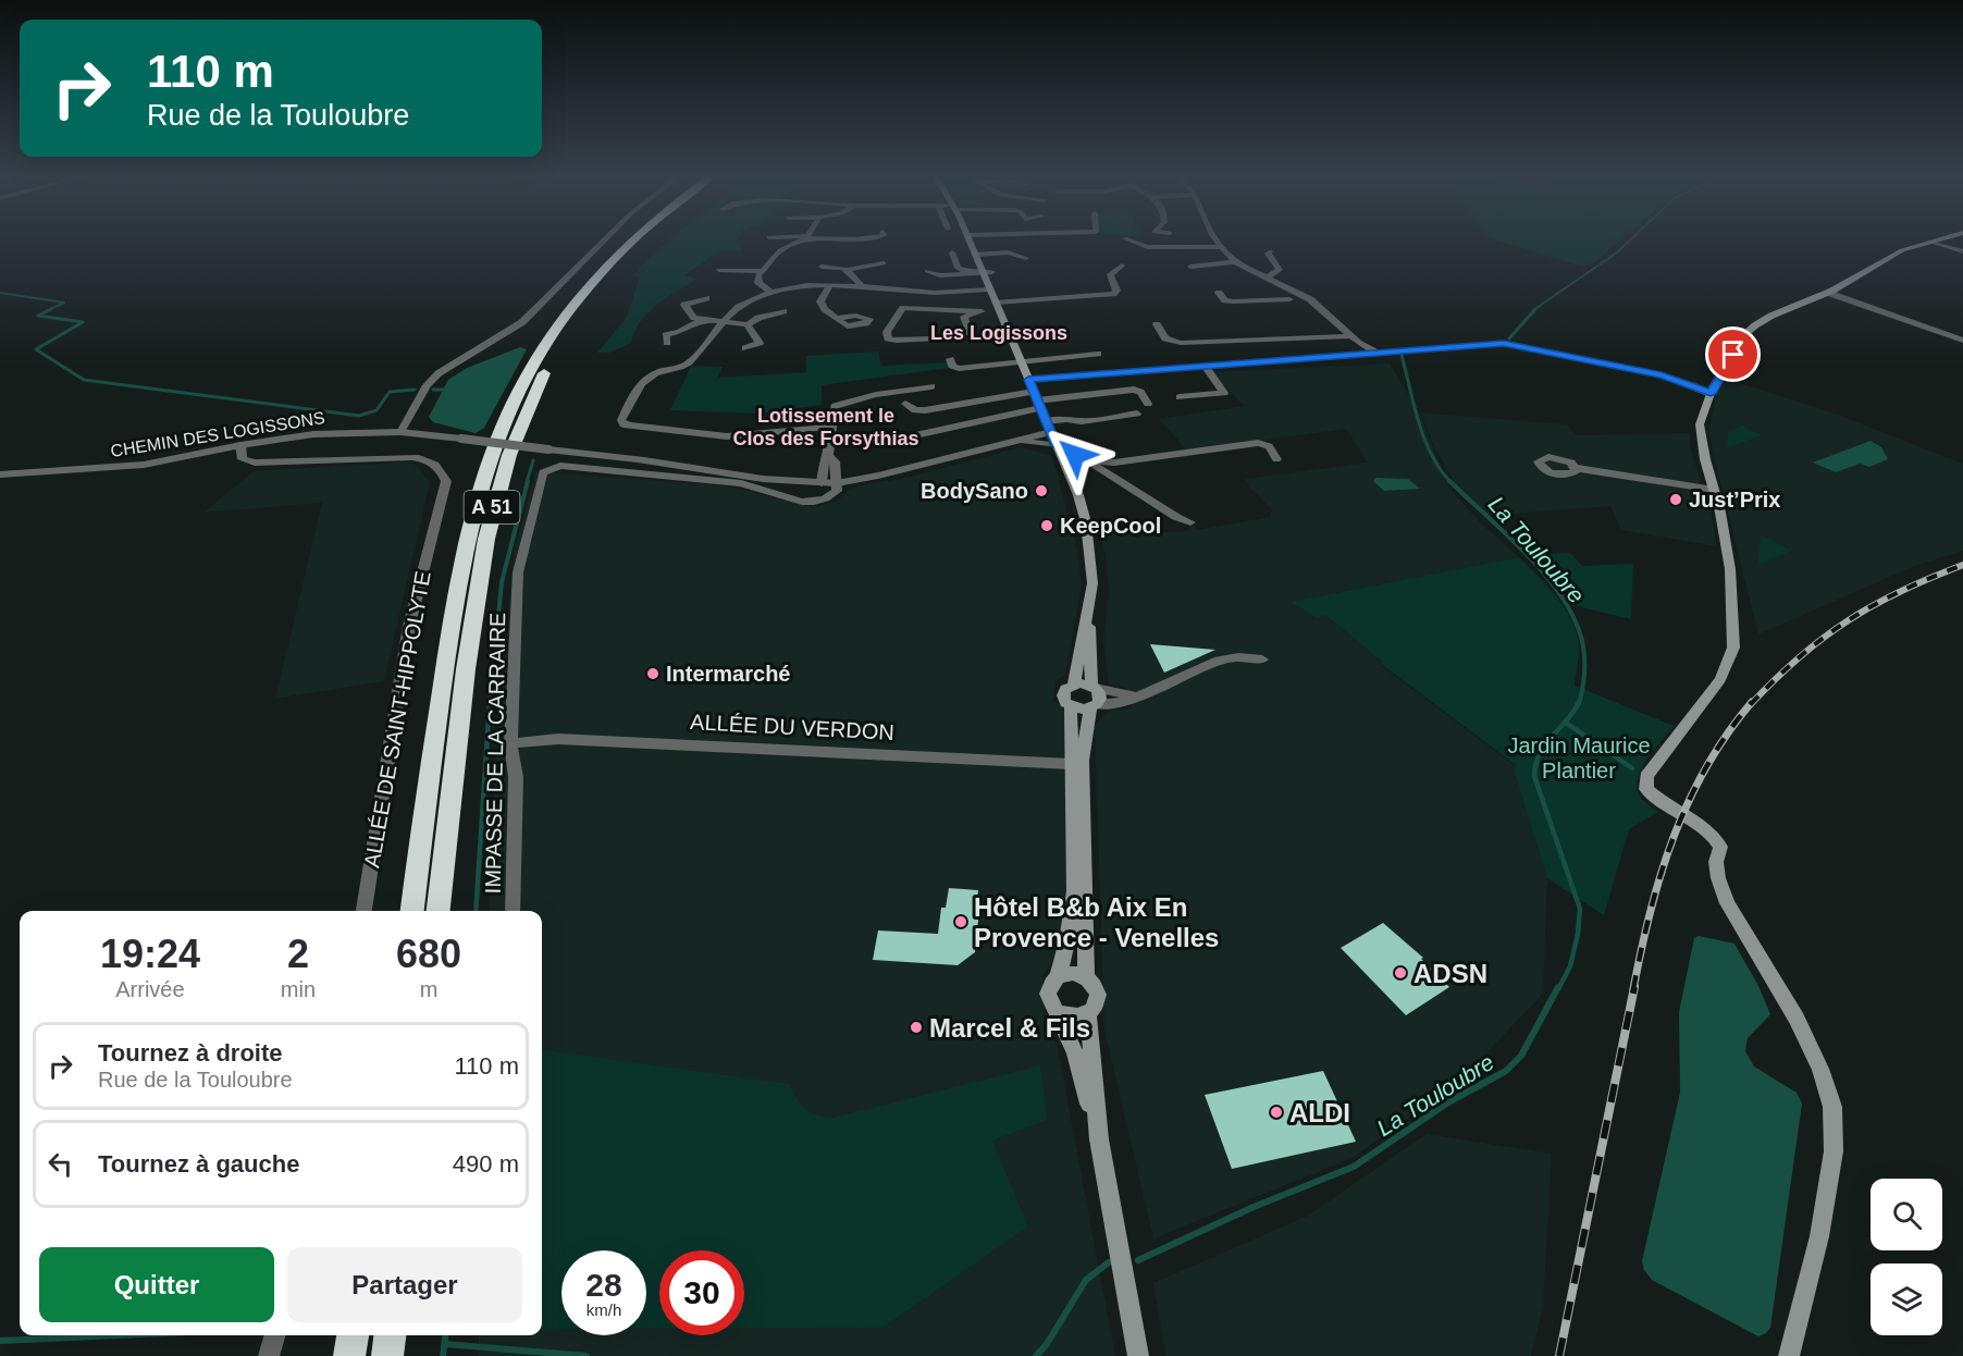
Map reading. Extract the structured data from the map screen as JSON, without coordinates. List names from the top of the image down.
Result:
{
  "streets": {
    "highway": ["A 51"],
    "street": [
      "CHEMIN DES LOGISSONS",
      "ALLÉE DE SAINT-HIPPOLYTE",
      "ALLÉE DU VERDON",
      "IMPASSE DE LA CARRAIRE"
    ]
  },
  "crossings": [
    ["CHEMIN DES LOGISSONS", "ALLÉE DE SAINT-HIPPOLYTE"],
    ["ALLÉE DU VERDON", "IMPASSE DE LA CARRAIRE"]
  ],
  "districts": ["Les Logissons", "Lotissement le Clos des Forsythias"],
  "water": ["La Touloubre"],
  "parks": ["Jardin Maurice Plantier"],
  "places": [
    "BodySano",
    "Just’Prix",
    "KeepCool",
    "Intermarché",
    "Hôtel B&b Aix En Provence - Venelles",
    "ADSN",
    "Marcel & Fils",
    "ALDI"
  ],
  "page": {
    "turn": ["110 m", "Rue de la Touloubre"],
    "eta": [
      "19:24",
      "Arrivée",
      "2",
      "min",
      "680",
      "m"
    ],
    "list": [
      {
        "name": "Tournez à droite",
        "note": "Rue de la Touloubre",
        "value": "110 m"
      },
      {
        "name": "Tournez à gauche",
        "value": "490 m"
      }
    ],
    "buttons": ["Quitter", "Partager"],
    "speed": "28 km/h",
    "limit": "30"
  }
}
